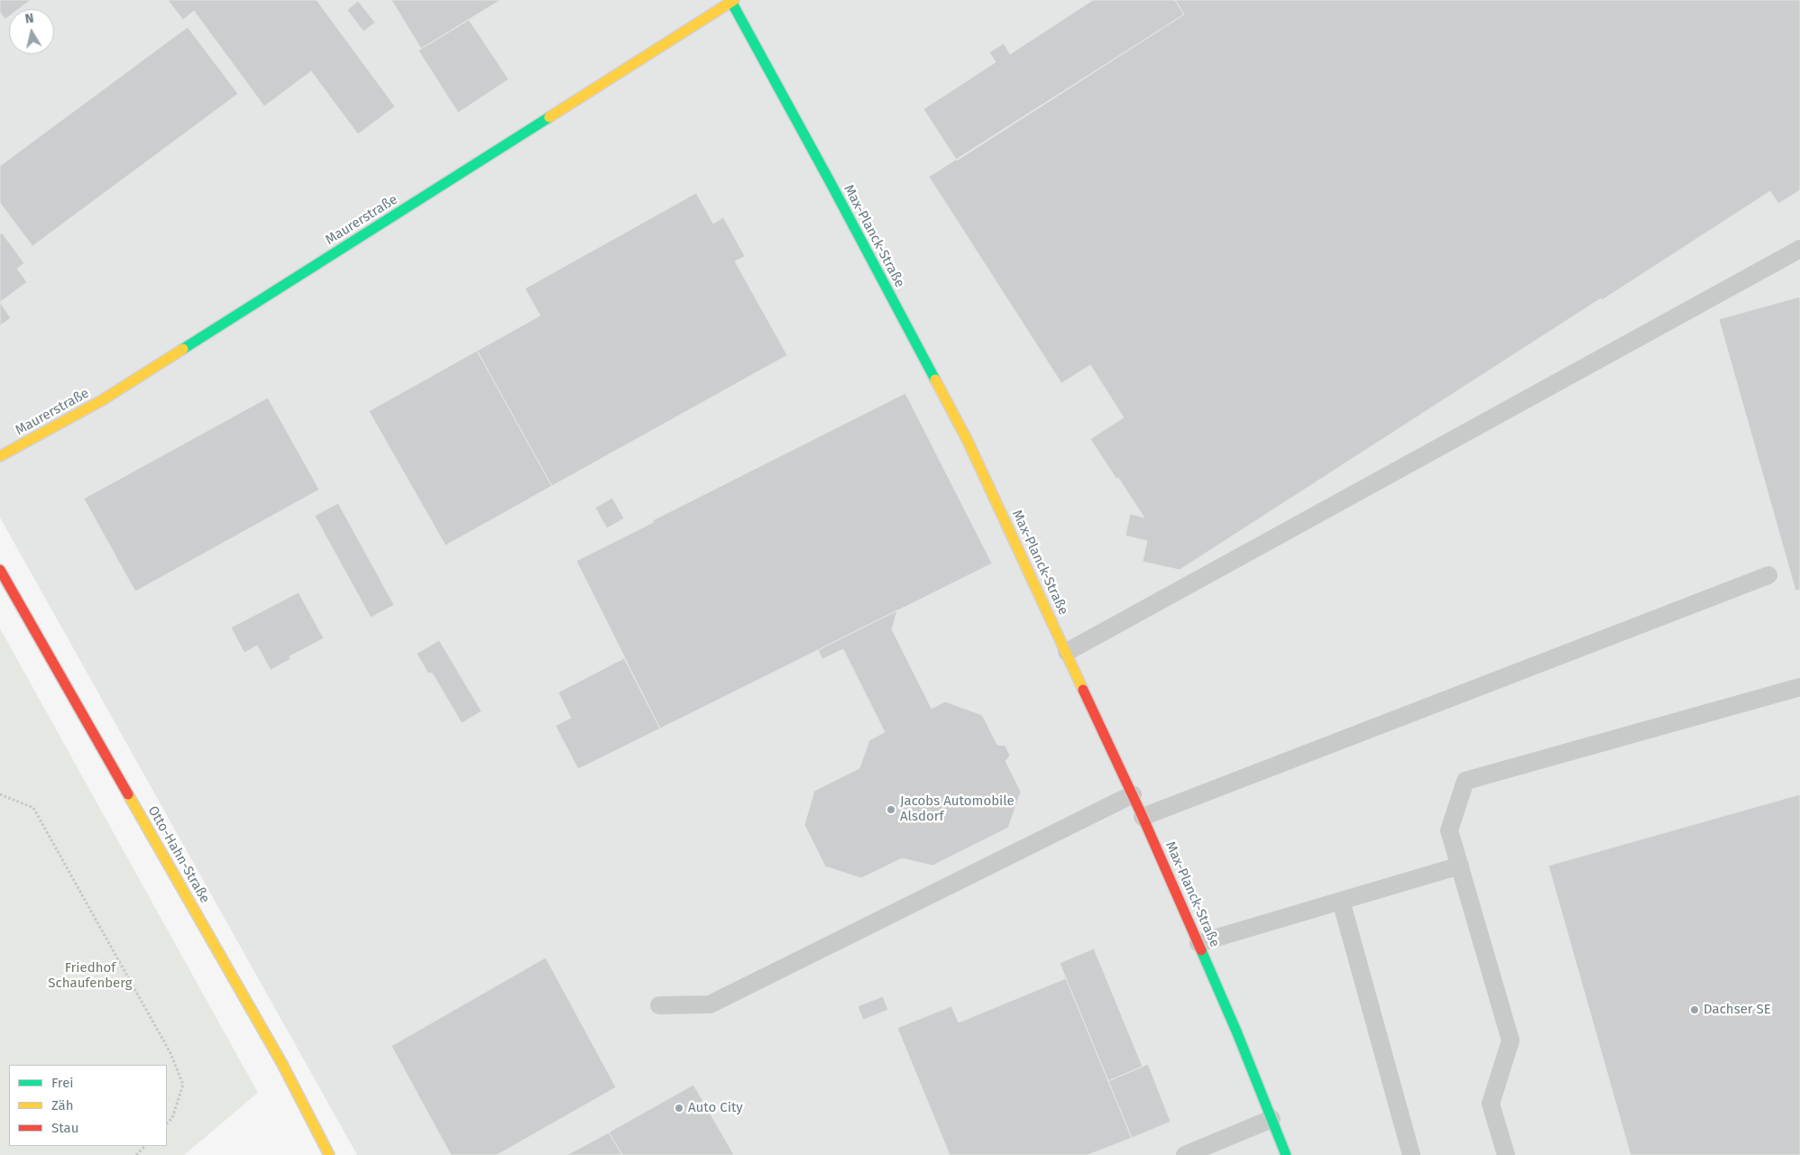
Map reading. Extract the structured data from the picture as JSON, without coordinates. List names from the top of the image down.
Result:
{
  "streets": {
    "street": ["Maurerstraße", "Max-Planck-Straße", "Otto-Hahn-Straße"]
  },
  "crossings": [
    ["Maurerstraße", "Max-Planck-Straße"]
  ],
  "parks": ["Friedhof Schaufenberg"],
  "places": ["Jacobs Automobile Alsdorf", "Dachser SE", "Auto City"],
  "legend": ["Frei", "Zäh", "Stau"],
  "north": "top"
}
